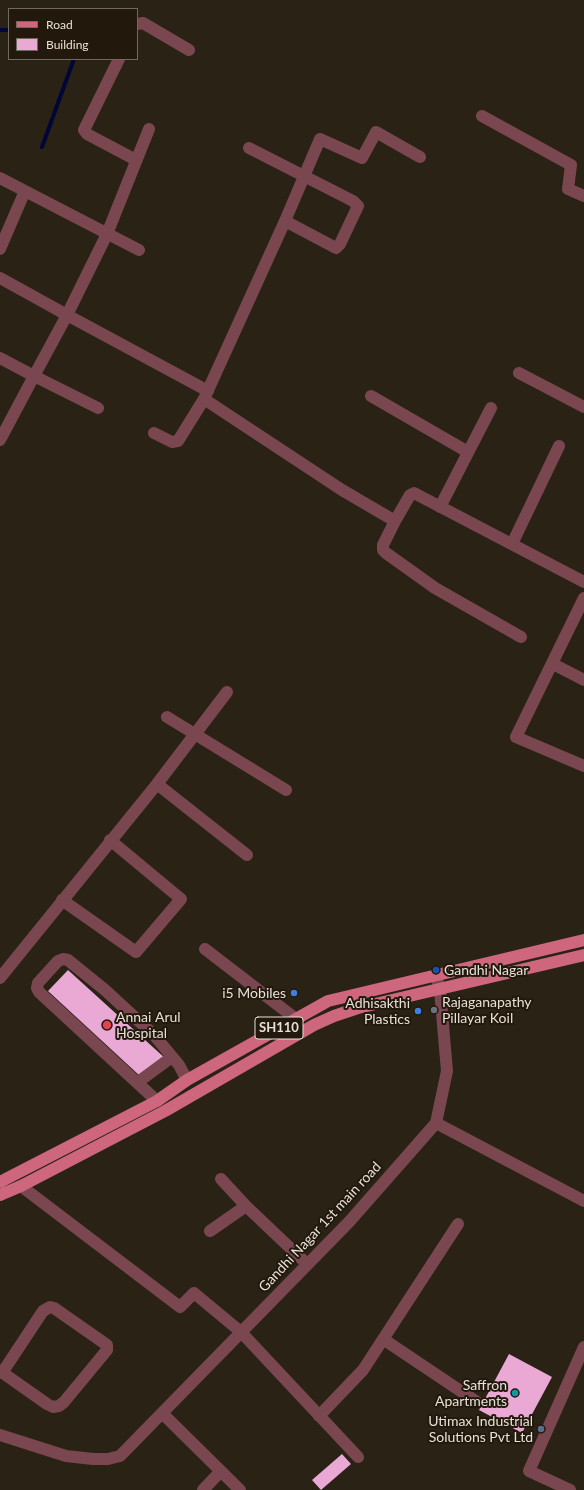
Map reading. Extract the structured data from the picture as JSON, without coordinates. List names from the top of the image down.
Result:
{
  "streets": {
    "main road": ["SH110"],
    "street": ["Gandhi Nagar 1st main road"]
  },
  "crossings": [
    ["SH110", "Gandhi Nagar 1st main road"]
  ],
  "places": [
    "Gandhi Nagar",
    "i5 Mobiles",
    "Rajaganapathy Pillayar Koil",
    "Adhisakthi Plastics",
    "Annai Arul Hospital",
    "Saffron Apartments",
    "Utimax Industrial Solutions Pvt Ltd"
  ],
  "legend": ["Road", "Building"]
}
